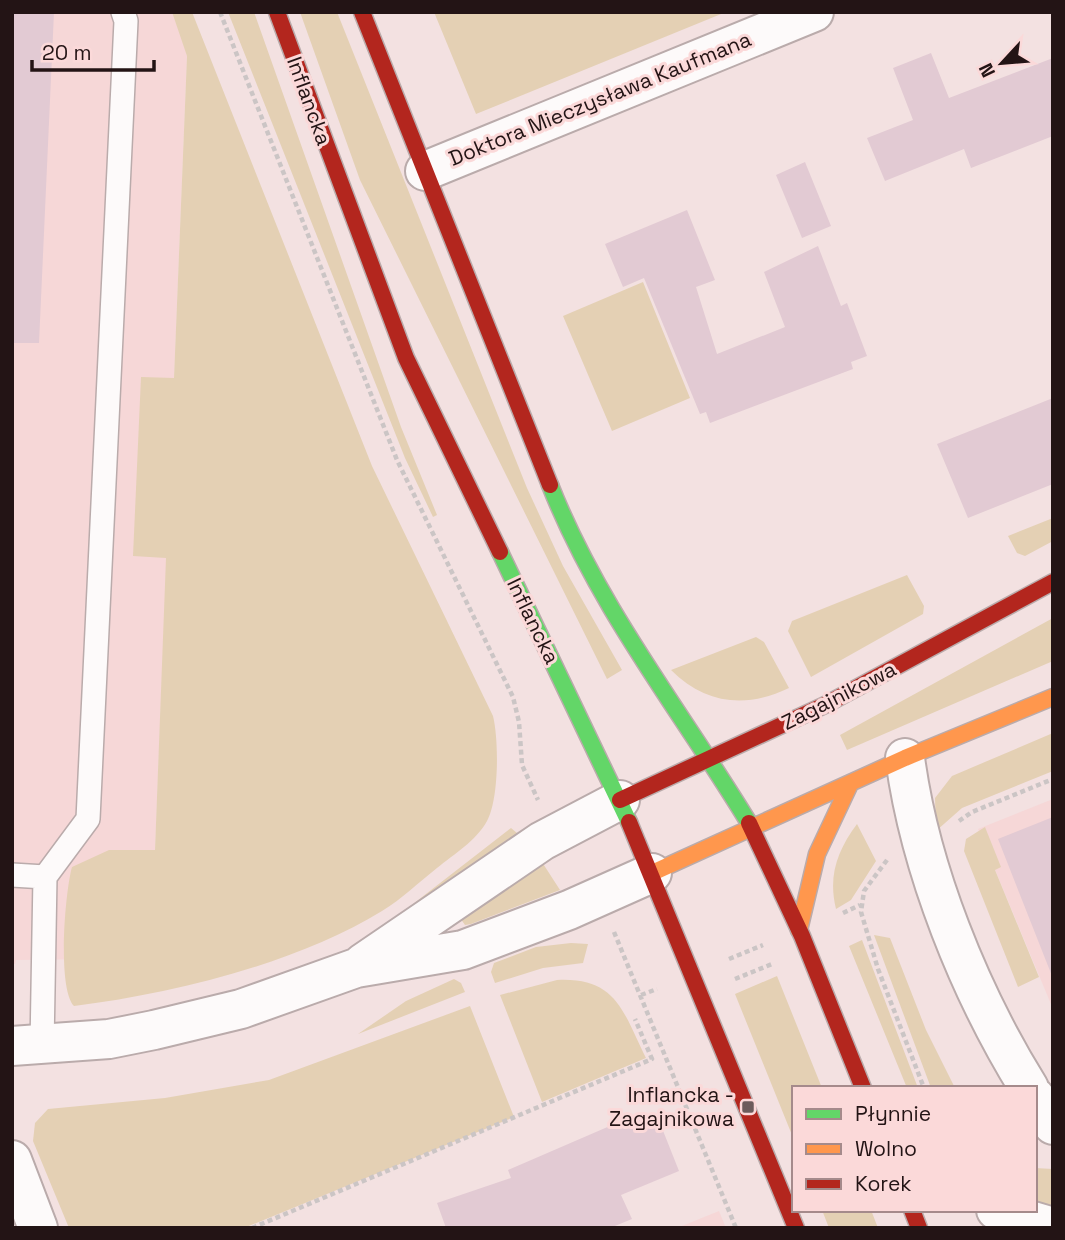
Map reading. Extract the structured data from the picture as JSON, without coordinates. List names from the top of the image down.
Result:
{
  "streets": {
    "main road": ["Inflancka", "Zagajnikowa"],
    "street": ["Doktora Mieczysława Kaufmana"]
  },
  "crossings": [
    ["Inflancka", "Zagajnikowa"]
  ],
  "places": {
    "transit": ["Inflancka - Zagajnikowa"]
  },
  "legend": ["Płynnie", "Wolno", "Korek"],
  "scale_bar": "20 m",
  "north": "bottom left"
}
